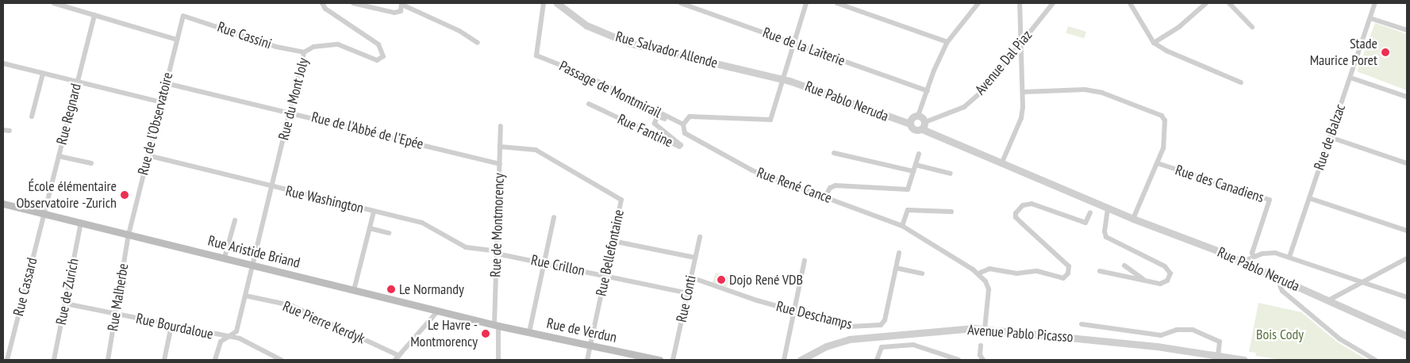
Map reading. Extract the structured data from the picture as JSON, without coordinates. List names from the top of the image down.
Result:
{
  "streets": {
    "main road": ["Rue Aristide Briand", "Rue de Verdun"],
    "street": [
      "Rue Cassini",
      "Rue de la Laiterie",
      "Rue Salvador Allende",
      "Avenue Dal Piaz",
      "Passage de Montmirail",
      "Rue du Mont Joly",
      "Rue Pablo Neruda",
      "Rue Regnard",
      "Rue de l'Observatoire",
      "Rue de l'Abbé de l'Epée",
      "Rue Fantine",
      "Rue de Balzac",
      "Rue des Canadiens",
      "Rue René Cance",
      "Rue Washington",
      "Rue de Montmorency",
      "Rue Bellefontaine",
      "Rue Crillon",
      "Rue Cassard",
      "Rue de Zurich",
      "Rue Malherbe",
      "Rue Conti",
      "Rue Deschamps",
      "Rue Pierre Kerdyk",
      "Rue Bourdaloue",
      "Avenue Pablo Picasso"
    ]
  },
  "crossings": [
    ["Rue Cassini", "Rue du Mont Joly"],
    ["Rue Cassini", "Rue de l'Observatoire"],
    ["Rue Salvador Allende", "Rue Pablo Neruda"],
    ["Avenue Dal Piaz", "Rue Pablo Neruda"],
    ["Passage de Montmirail", "Rue Fantine"],
    ["Passage de Montmirail", "Rue René Cance"],
    ["Rue du Mont Joly", "Rue de l'Abbé de l'Epée"],
    ["Rue du Mont Joly", "Rue Washington"],
    ["Rue du Mont Joly", "Rue Aristide Briand"],
    ["Rue du Mont Joly", "Rue Pierre Kerdyk"],
    ["Rue du Mont Joly", "Rue Bourdaloue"],
    ["Rue Regnard", "Rue Aristide Briand"],
    ["Rue Regnard", "Rue Cassard"],
    ["Rue de l'Observatoire", "Rue de l'Abbé de l'Epée"],
    ["Rue de l'Observatoire", "Rue Washington"],
    ["Rue de l'Observatoire", "Rue Aristide Briand"],
    ["Rue de l'Observatoire", "Rue Malherbe"],
    ["Rue de l'Abbé de l'Epée", "Rue de Montmorency"],
    ["Rue Fantine", "Rue René Cance"],
    ["Rue René Cance", "Avenue Pablo Picasso"],
    ["Rue Washington", "Rue de Montmorency"],
    ["Rue Washington", "Rue Crillon"],
    ["Rue de Montmorency", "Rue Aristide Briand"],
    ["Rue de Montmorency", "Rue Bellefontaine"],
    ["Rue de Montmorency", "Rue Crillon"],
    ["Rue de Montmorency", "Rue de Verdun"],
    ["Rue Aristide Briand", "Rue Cassard"],
    ["Rue Aristide Briand", "Rue de Zurich"],
    ["Rue Aristide Briand", "Rue Malherbe"],
    ["Rue Aristide Briand", "Rue de Verdun"],
    ["Rue Bellefontaine", "Rue Crillon"],
    ["Rue Bellefontaine", "Rue de Verdun"],
    ["Rue Crillon", "Rue Conti"],
    ["Rue de Zurich", "Rue Bourdaloue"],
    ["Rue Malherbe", "Rue Bourdaloue"],
    ["Rue Conti", "Rue Deschamps"]
  ],
  "parks": ["Bois Cody"],
  "places": [
    "Stade Maurice Poret",
    "École élémentaire Observatoire -Zurich",
    "Dojo René VDB",
    "Le Normandy",
    "Le Havre - Montmorency"
  ]
}
